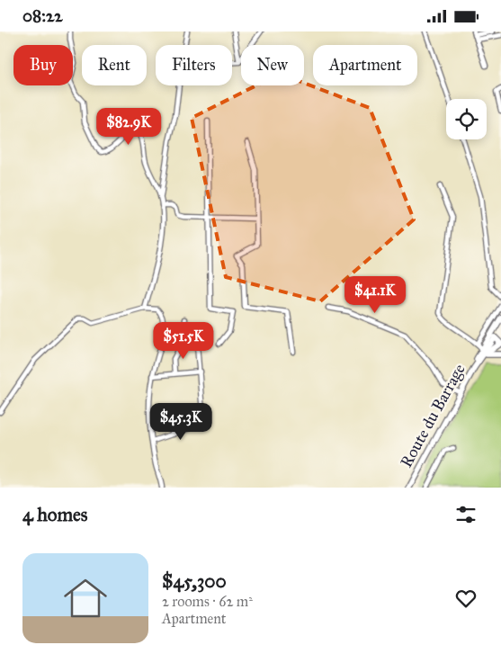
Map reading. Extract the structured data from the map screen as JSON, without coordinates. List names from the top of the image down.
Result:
{
  "streets": {
    "main road": ["Route du Barrage"]
  },
  "page": {
    "status": "08:22",
    "chip": [
      "Buy",
      "Rent",
      "Filters",
      "New",
      "Apartment"
    ],
    "price": [
      "$82.9K",
      "$41.1K",
      "$51.5K",
      "$45.3K"
    ],
    "heading": "4 homes",
    "list": [
      {
        "name": "$45,300",
        "note": "2 rooms · 62 m² · Apartment"
      }
    ]
  }
}
